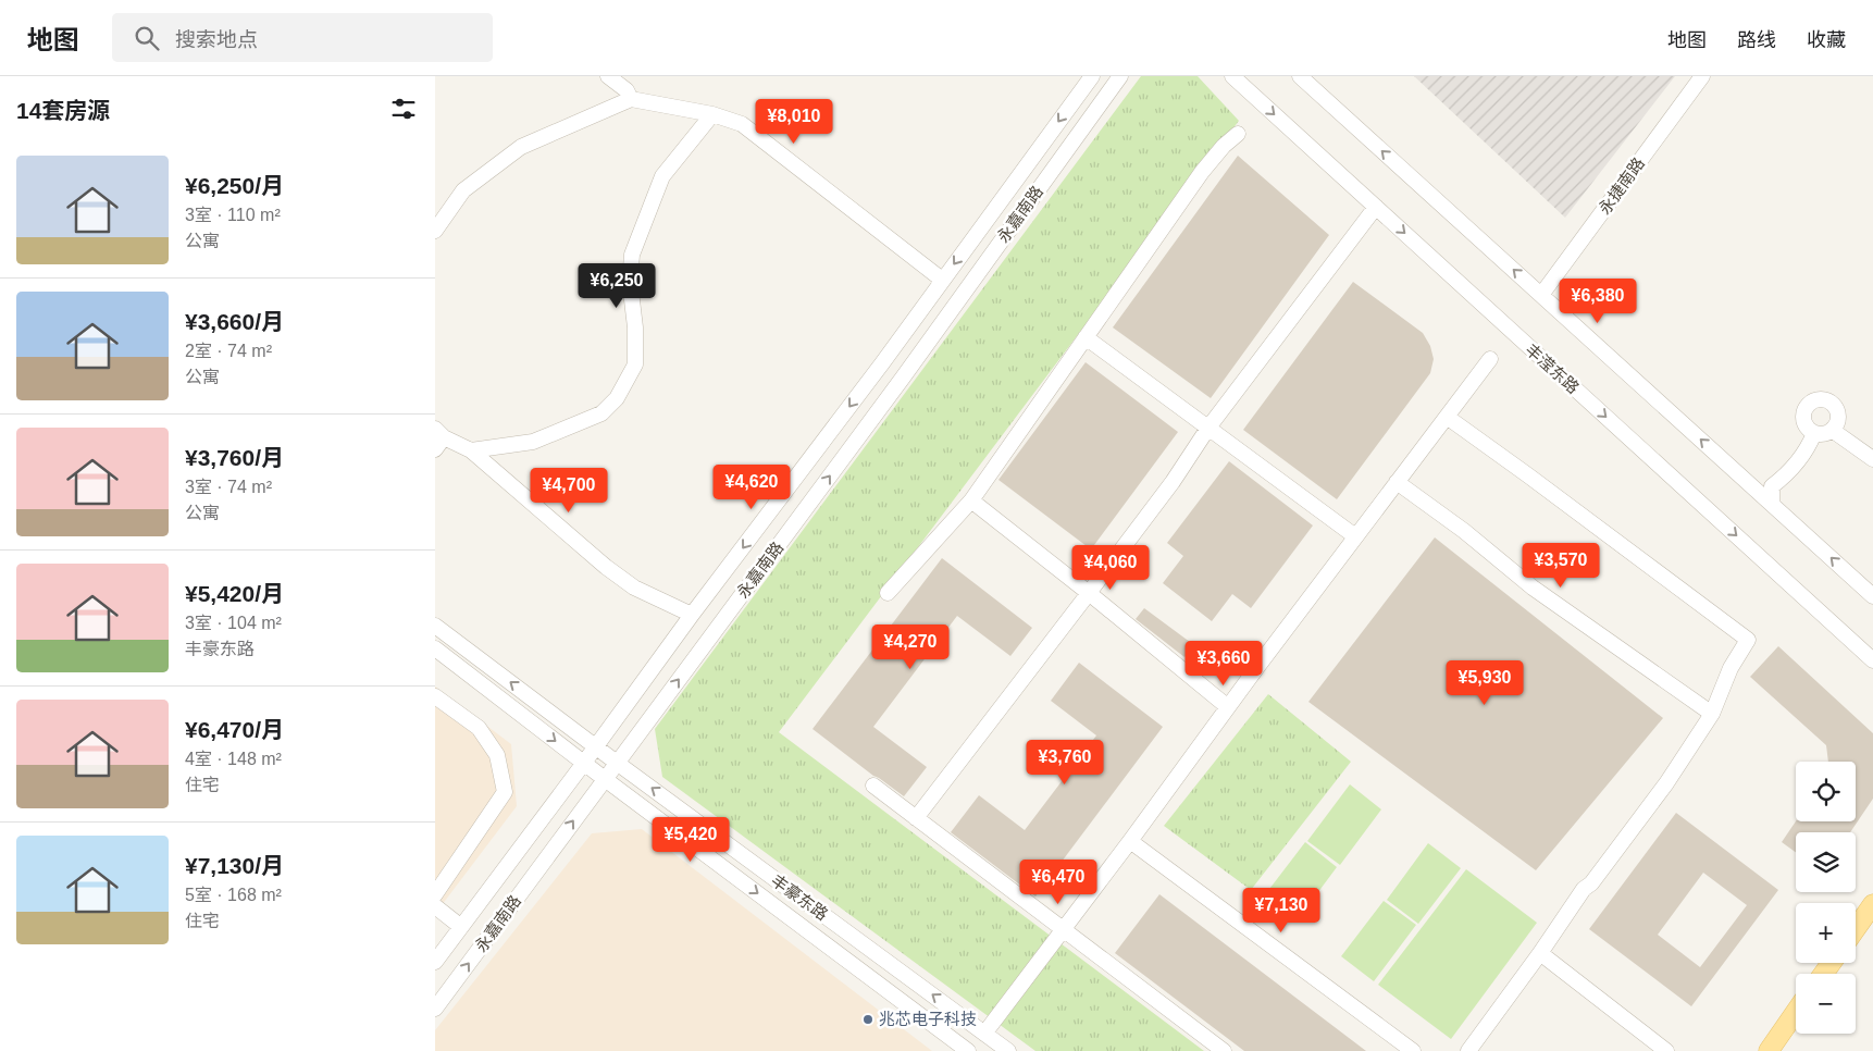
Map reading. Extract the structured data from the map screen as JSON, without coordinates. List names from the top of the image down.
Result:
{
  "streets": {
    "street": [
      "永捷南路",
      "永嘉南路",
      "丰滢东路",
      "丰豪东路"
    ]
  },
  "crossings": [
    ["永嘉南路", "丰豪东路"]
  ],
  "places": ["兆芯电子科技"],
  "page": {
    "header": "地图",
    "search": "搜索地点",
    "nav": ["地图", "路线", "收藏"],
    "heading": "14套房源",
    "price": [
      "¥8,010",
      "¥6,250",
      "¥6,380",
      "¥4,620",
      "¥4,700",
      "¥3,570",
      "¥4,060",
      "¥4,270",
      "¥3,660",
      "¥5,930",
      "¥3,760",
      "¥5,420",
      "¥6,470",
      "¥7,130"
    ],
    "list": [
      {
        "name": "¥6,250/月",
        "note": "3室 · 110 m² · 公寓"
      },
      {
        "name": "¥3,660/月",
        "note": "2室 · 74 m² · 公寓"
      },
      {
        "name": "¥3,760/月",
        "note": "3室 · 74 m² · 公寓"
      },
      {
        "name": "¥5,420/月",
        "note": "3室 · 104 m² · 丰豪东路"
      },
      {
        "name": "¥6,470/月",
        "note": "4室 · 148 m² · 住宅"
      },
      {
        "name": "¥7,130/月",
        "note": "5室 · 168 m² · 住宅"
      }
    ],
    "map_buttons": ["+", "−"]
  }
}
